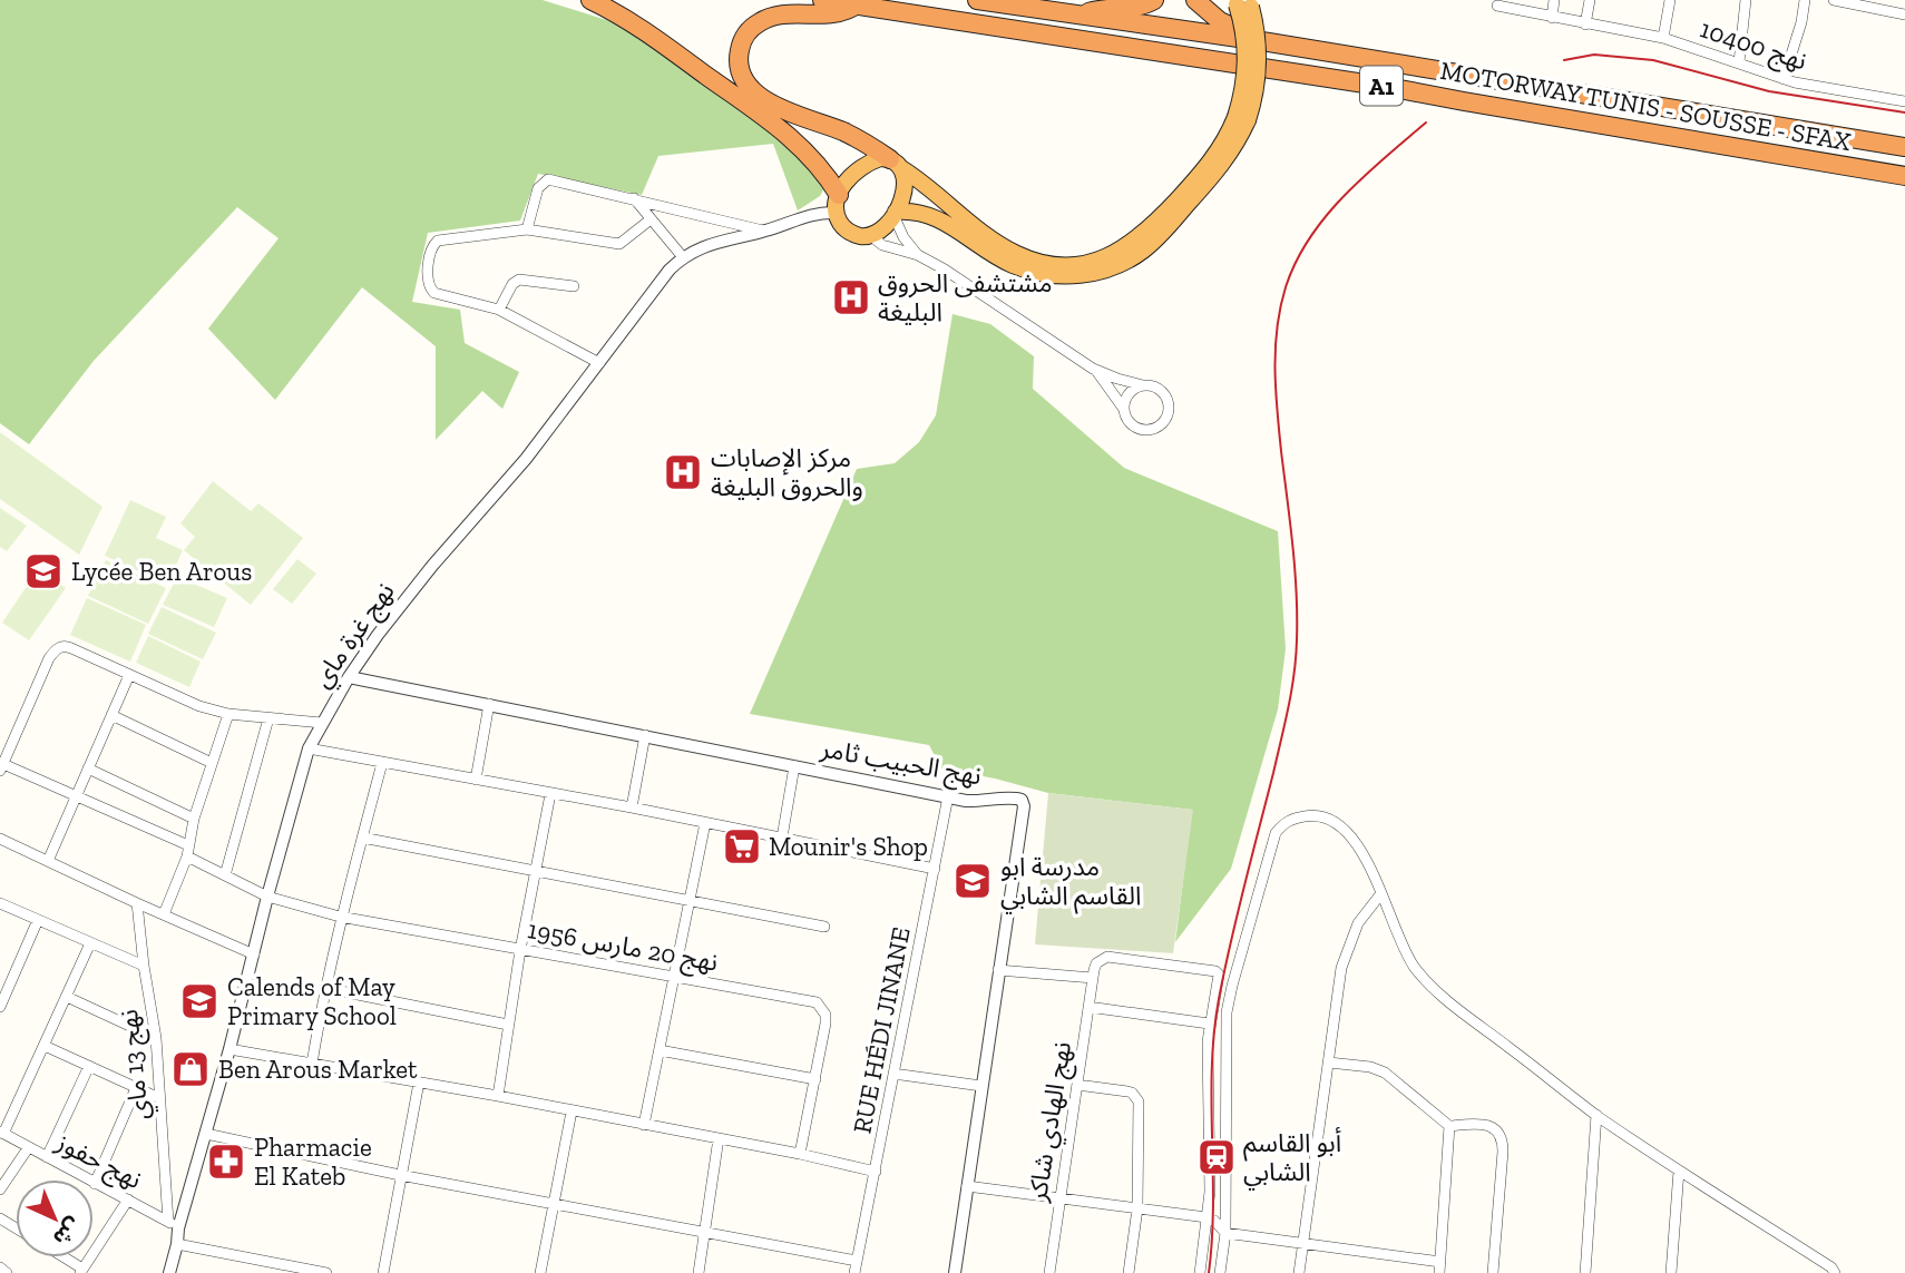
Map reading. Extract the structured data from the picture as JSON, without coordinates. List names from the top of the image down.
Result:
{
  "streets": {
    "highway": ["A1", "MOTORWAY TUNIS - SOUSSE - SFAX"],
    "street": [
      "نهج 10400",
      "نهج غرة ماي",
      "نهج الحبيب ثامر",
      "نهج 20 مارس 1956",
      "RUE HÉDI JINANE",
      "نهج 13 ماي",
      "نهج الهادي شاكر",
      "نهج حفوز"
    ]
  },
  "crossings": [
    ["نهج غرة ماي", "نهج الحبيب ثامر"],
    ["نهج غرة ماي", "نهج 20 مارس 1956"],
    ["نهج غرة ماي", "نهج 13 ماي"],
    ["نهج غرة ماي", "نهج حفوز"],
    ["نهج الحبيب ثامر", "RUE HÉDI JINANE"],
    ["نهج 13 ماي", "نهج حفوز"]
  ],
  "places": {
    "hospital": ["مشتشفى الحروق البليغة", "مركز الإصابات والحروق البليغة"],
    "school or university": ["Lycée Ben Arous", "مدرسة ابو القاسم الشابي", "Calends of May Primary School"],
    "supermarket": ["Mounir's Shop"],
    "shop": ["Ben Arous Market"],
    "station": ["أبو القاسم الشابي"],
    "pharmacy": ["Pharmacie El Kateb"]
  },
  "north": "bottom right"
}
